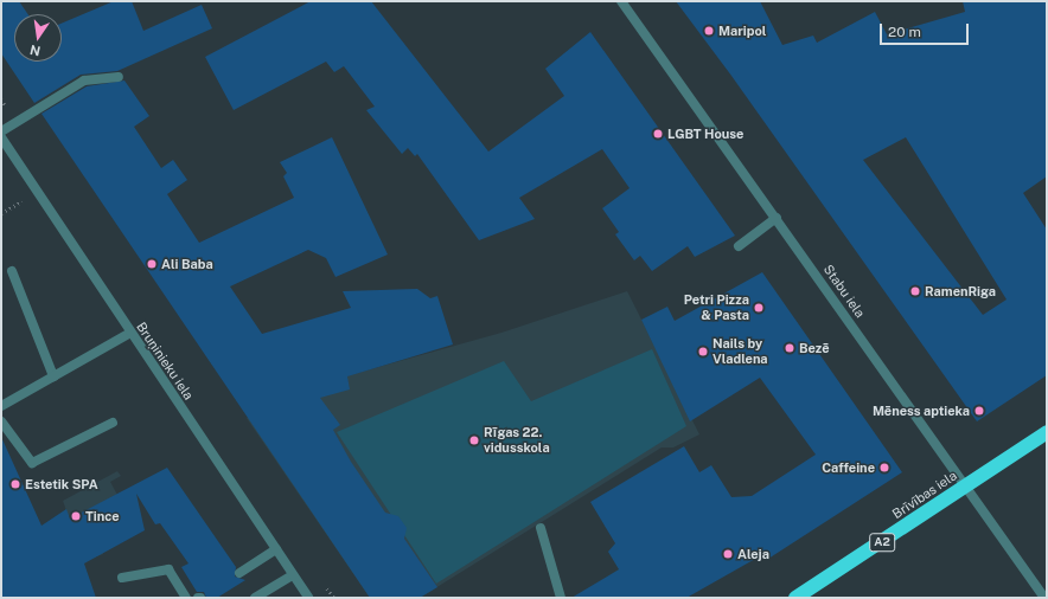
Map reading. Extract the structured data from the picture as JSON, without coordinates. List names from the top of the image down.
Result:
{
  "streets": {
    "highway": ["Brīvības iela", "A2"],
    "street": ["Stabu iela", "Bruņinieku iela"]
  },
  "crossings": [
    ["Stabu iela", "Brīvības iela"]
  ],
  "places": [
    "Maripol",
    "LGBT House",
    "Ali Baba",
    "RamenRiga",
    "Petri Pizza & Pasta",
    "Bezē",
    "Nails by Vladlena",
    "Mēness aptieka",
    "Rīgas 22. vidusskola",
    "Caffeine",
    "Estetik SPA",
    "Tince",
    "Aleja"
  ],
  "scale_bar": "20 m",
  "north": "bottom"
}
